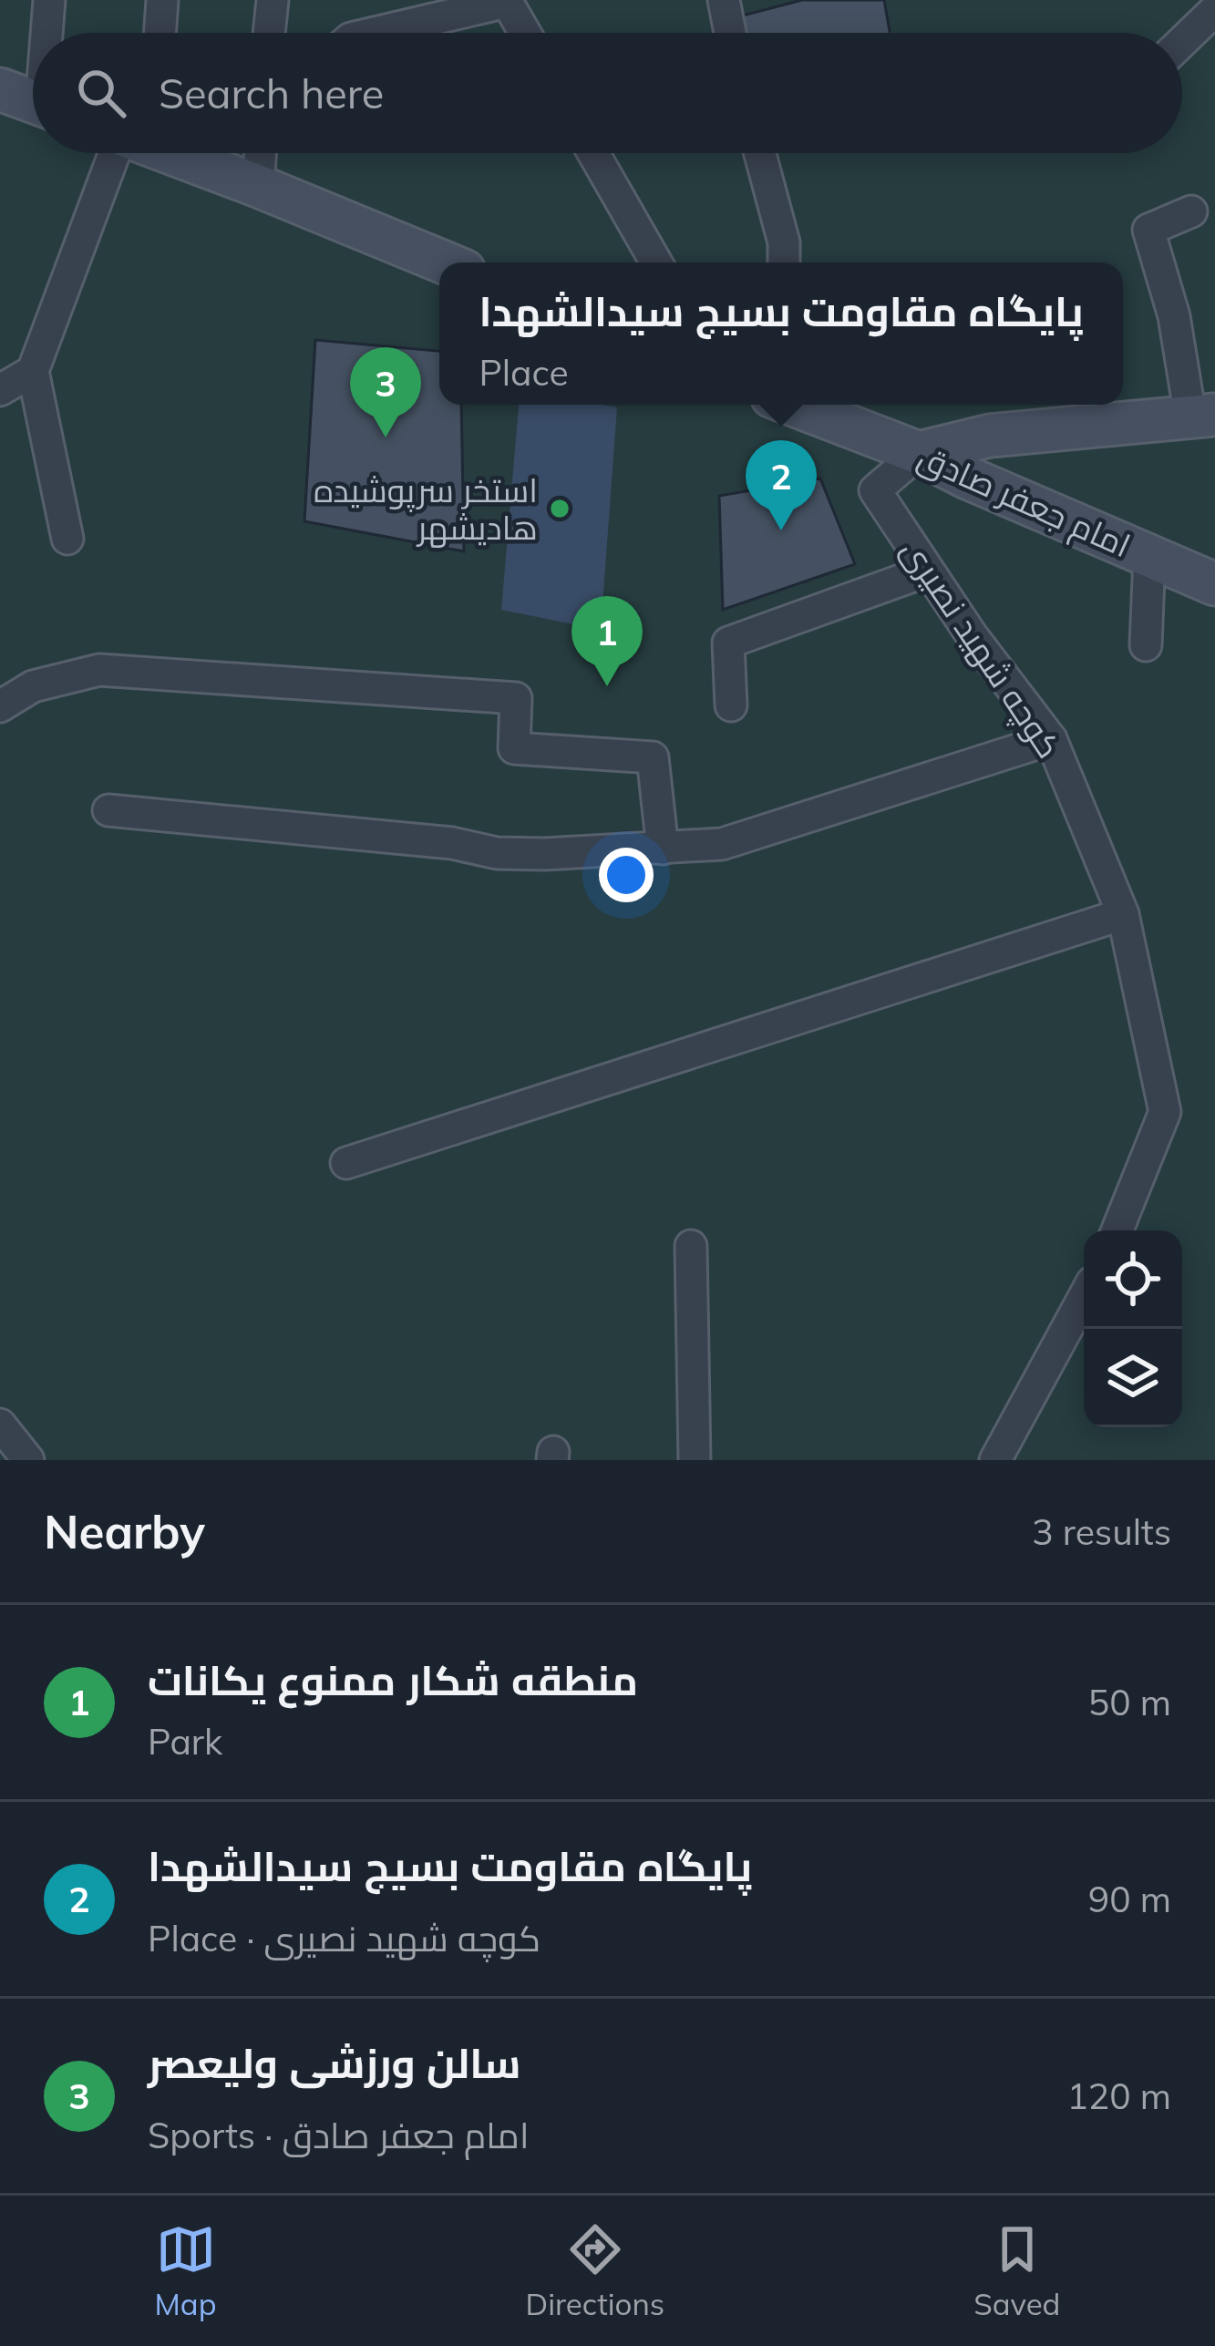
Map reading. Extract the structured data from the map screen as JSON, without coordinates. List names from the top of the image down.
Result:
{
  "streets": {
    "main road": ["امام جعفر صادق"],
    "street": ["کوچه شهید نصیری"]
  },
  "crossings": [
    ["امام جعفر صادق", "کوچه شهید نصیری"]
  ],
  "places": ["استخر سرپوشیده هادیشهر"],
  "page": {
    "search": "Search here",
    "popup": ["پایگاه مقاومت بسیج سیدالشهدا", "Place"],
    "pins": ["3", "2", "1"],
    "heading": ["Nearby", "3 results"],
    "list": [
      {
        "mark": "1",
        "name": "منطقه شکار ممنوع یکانات",
        "note": "Park",
        "value": "50 m"
      },
      {
        "mark": "2",
        "name": "پایگاه مقاومت بسیج سیدالشهدا",
        "note": "Place · کوچه شهید نصیری",
        "value": "90 m"
      },
      {
        "mark": "3",
        "name": "سالن ورزشی ولیعصر",
        "note": "Sports · امام جعفر صادق",
        "value": "120 m"
      }
    ],
    "nav": ["Map", "Directions", "Saved"]
  }
}
